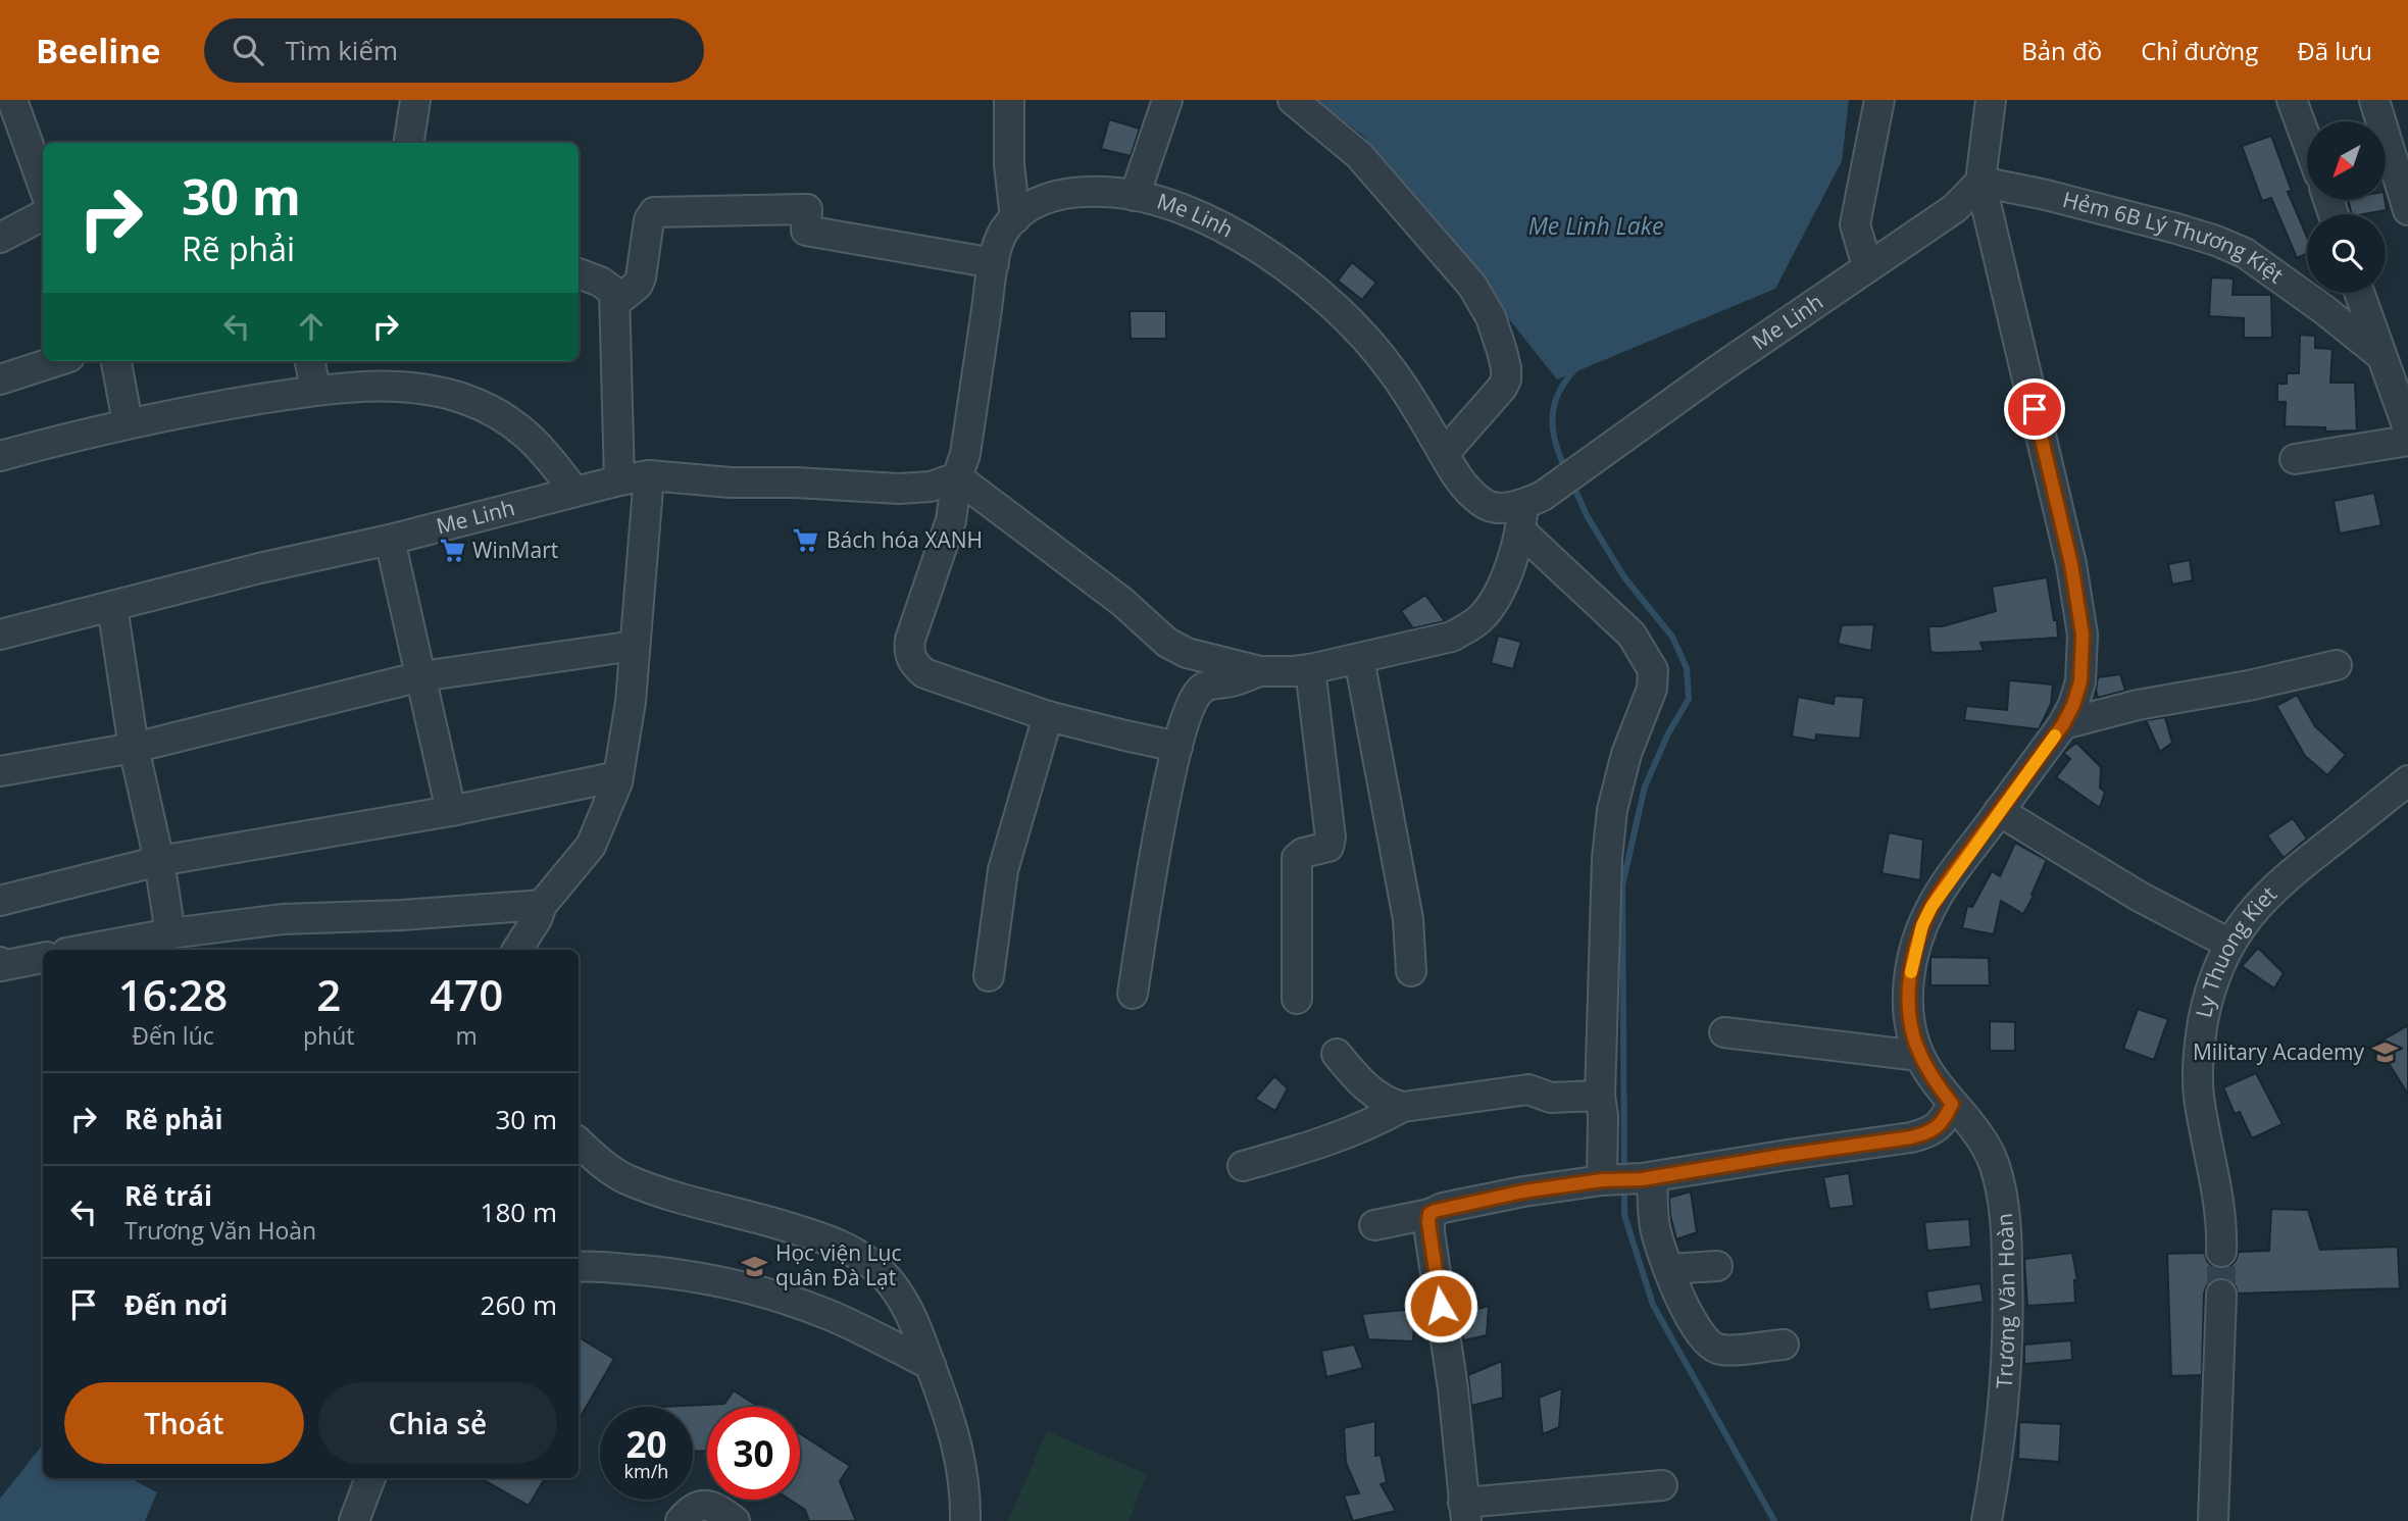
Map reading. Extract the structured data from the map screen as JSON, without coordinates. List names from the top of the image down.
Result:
{
  "streets": {
    "street": [
      "Me Linh",
      "Hẻm 6B Lý Thương Kiệt",
      "Ly Thuong Kiet",
      "Trương Văn Hoàn"
    ]
  },
  "crossings": [
    ["Me Linh", "Hẻm 6B Lý Thương Kiệt"],
    ["Me Linh", "Trương Văn Hoàn"],
    ["Hẻm 6B Lý Thương Kiệt", "Trương Văn Hoàn"]
  ],
  "water": ["Me Linh Lake"],
  "places": {
    "supermarket": ["Bách hóa XANH", "WinMart"],
    "school or university": ["Military Academy", "Học viện Lục quân Đà Lạt"]
  },
  "north": "bottom left",
  "page": {
    "header": "Beeline",
    "search": "Tìm kiếm",
    "nav": ["Bản đồ", "Chỉ đường", "Đã lưu"],
    "turn": ["30 m", "Rẽ phải"],
    "eta": [
      "16:28",
      "Đến lúc",
      "2",
      "phút",
      "470",
      "m"
    ],
    "list": [
      {
        "name": "Rẽ phải",
        "value": "30 m"
      },
      {
        "name": "Rẽ trái",
        "note": "Trương Văn Hoàn",
        "value": "180 m"
      },
      {
        "name": "Đến nơi",
        "value": "260 m"
      }
    ],
    "buttons": ["Thoát", "Chia sẻ"],
    "speed": "20 km/h",
    "limit": "30"
  }
}
